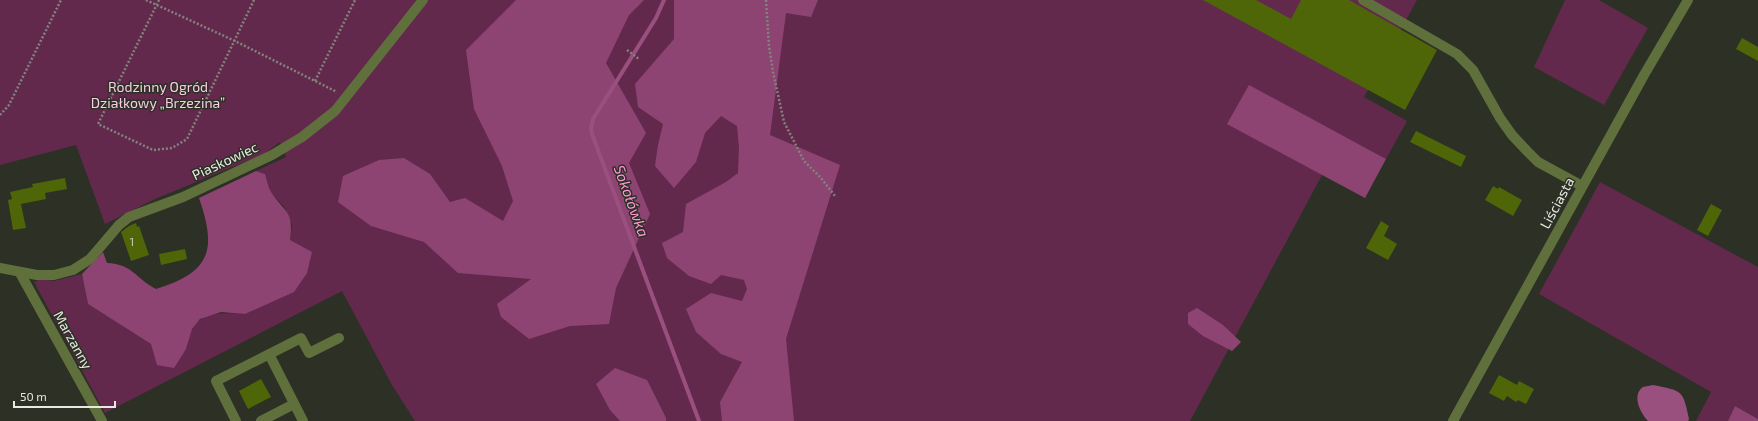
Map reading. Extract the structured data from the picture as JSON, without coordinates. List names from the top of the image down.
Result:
{
  "streets": {
    "street": ["Piaskowiec", "Liściasta", "Marzanny"]
  },
  "crossings": [
    ["Piaskowiec", "Marzanny"]
  ],
  "water": ["Sokołówka"],
  "parks": ["Rodzinny Ogród Działkowy „Brzezina”"],
  "house_numbers": ["1"],
  "scale_bar": "50 m"
}
